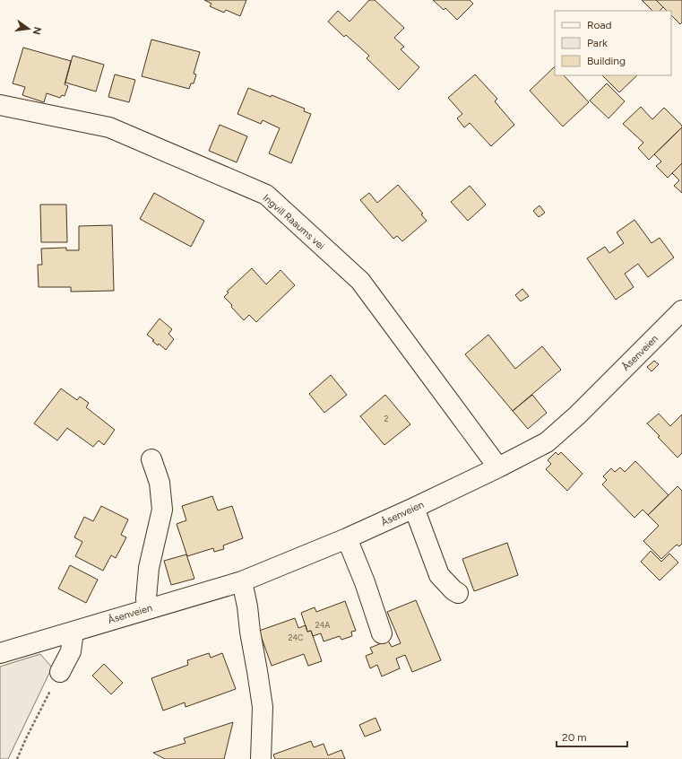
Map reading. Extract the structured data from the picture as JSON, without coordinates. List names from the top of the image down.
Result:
{
  "streets": {
    "street": ["Ingvill Raaums vei", "Åsenveien"]
  },
  "crossings": [
    ["Ingvill Raaums vei", "Åsenveien"]
  ],
  "house_numbers": ["2", "24A", "24C"],
  "legend": ["Road", "Park", "Building"],
  "scale_bar": "20 m",
  "north": "right"
}
